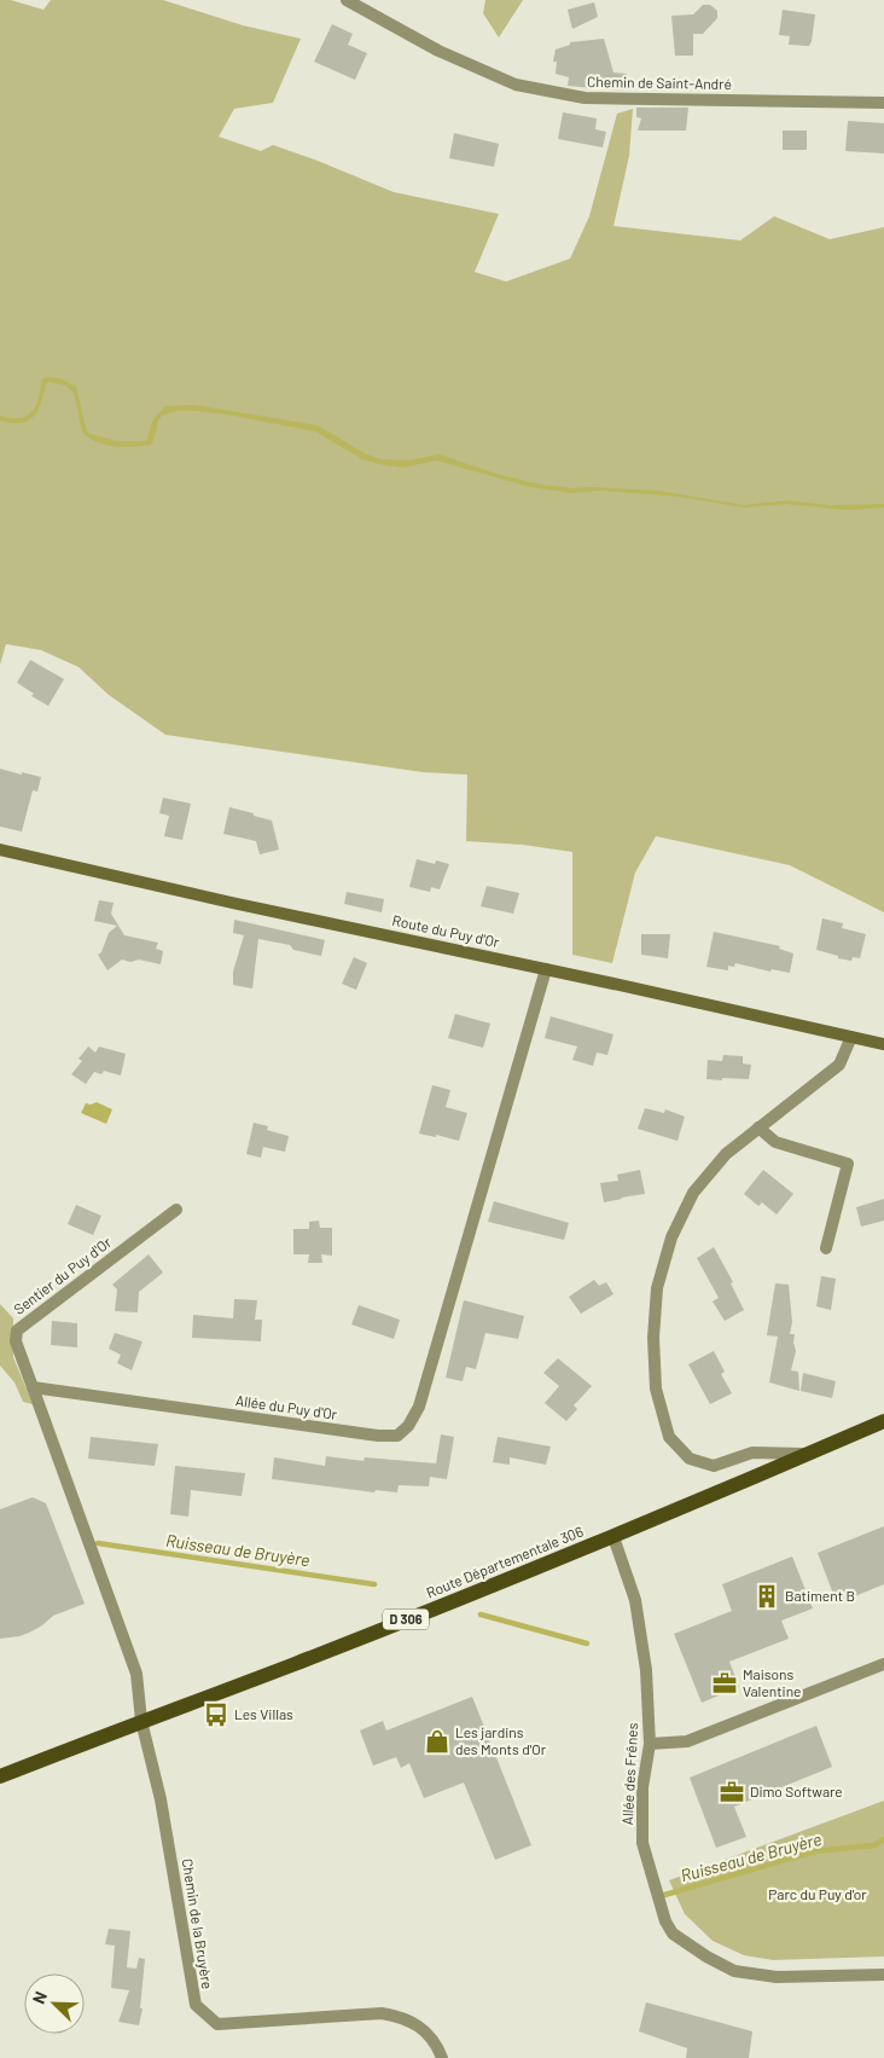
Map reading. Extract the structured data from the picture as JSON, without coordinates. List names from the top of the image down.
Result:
{
  "streets": {
    "main road": ["Route du Puy d'Or", "Route Départementale 306", "D 306"],
    "street": [
      "Chemin de Saint-André",
      "Sentier du Puy d'Or",
      "Allée du Puy d'Or",
      "Allée des Frênes",
      "Chemin de la Bruyère"
    ]
  },
  "crossings": [
    ["Route du Puy d'Or", "Allée du Puy d'Or"],
    ["Sentier du Puy d'Or", "Allée du Puy d'Or"],
    ["Route Départementale 306", "Allée des Frênes"],
    ["Route Départementale 306", "Chemin de la Bruyère"]
  ],
  "water": ["Ruisseau de Bruyère"],
  "parks": ["Parc du Puy d'or"],
  "places": {
    "building": ["Batiment B"],
    "office": ["Maisons Valentine", "Dimo Software"],
    "bus stop": ["Les Villas"],
    "shop": ["Les jardins des Monts d'Or"]
  },
  "north": "top left"
}
